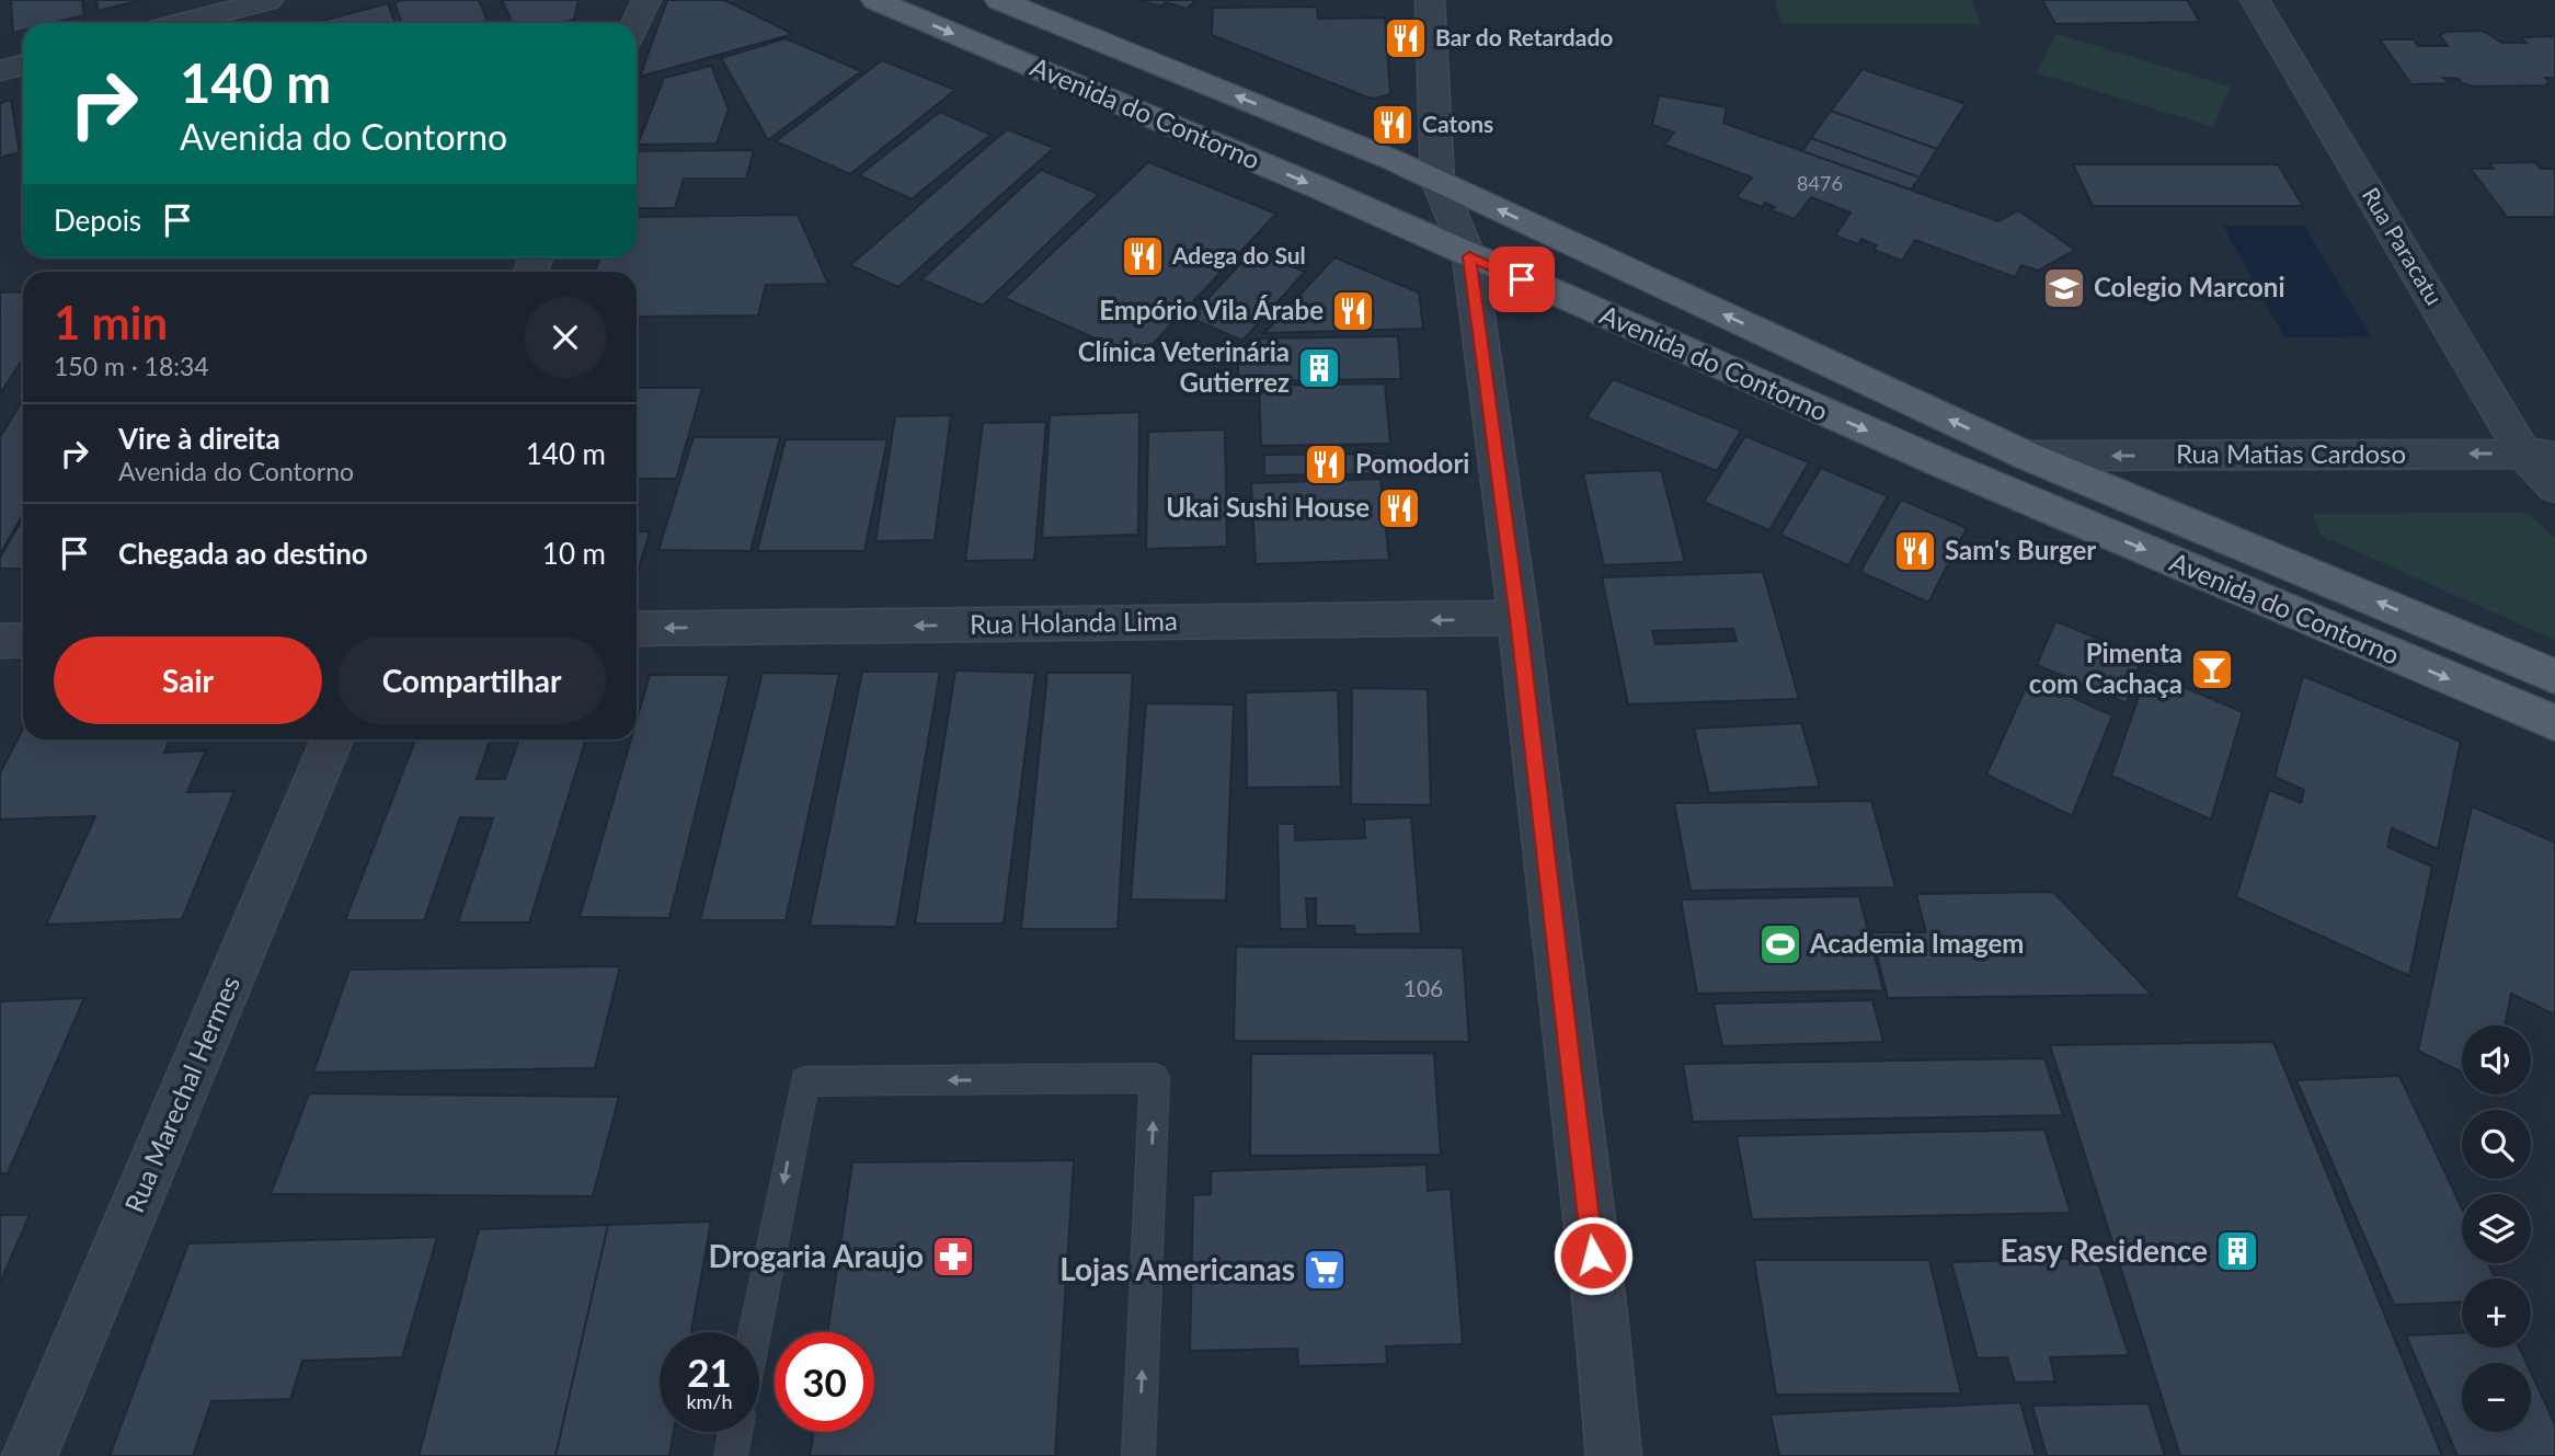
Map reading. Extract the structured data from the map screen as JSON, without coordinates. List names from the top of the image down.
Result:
{
  "streets": {
    "main road": ["Avenida do Contorno"],
    "street": [
      "Rua Paracatu",
      "Rua Matias Cardoso",
      "Rua Holanda Lima",
      "Rua Marechal Hermes"
    ]
  },
  "crossings": [
    ["Avenida do Contorno", "Rua Matias Cardoso"],
    ["Rua Paracatu", "Rua Matias Cardoso"]
  ],
  "one_way": ["Rua Matias Cardoso", "Rua Holanda Lima"],
  "places": {
    "restaurant": [
      "Bar do Retardado",
      "Catons",
      "Adega do Sul",
      "Empório Vila Árabe",
      "Pomodori",
      "Ukai Sushi House",
      "Sam's Burger"
    ],
    "school or university": ["Colegio Marconi"],
    "building": ["Clínica Veterinária Gutierrez", "Easy Residence"],
    "bar": ["Pimenta com Cachaça"],
    "sports": ["Academia Imagem"],
    "pharmacy": ["Drogaria Araujo"],
    "supermarket": ["Lojas Americanas"]
  },
  "house_numbers": ["8476", "106"],
  "page": {
    "turn": ["140 m", "Avenida do Contorno"],
    "then": "Depois",
    "heading": ["1 min", "150 m · 18:34"],
    "list": [
      {
        "name": "Vire à direita",
        "note": "Avenida do Contorno",
        "value": "140 m"
      },
      {
        "name": "Chegada ao destino",
        "value": "10 m"
      }
    ],
    "buttons": ["Sair", "Compartilhar"],
    "map_buttons": ["+", "−"],
    "speed": "21 km/h",
    "limit": "30"
  }
}
